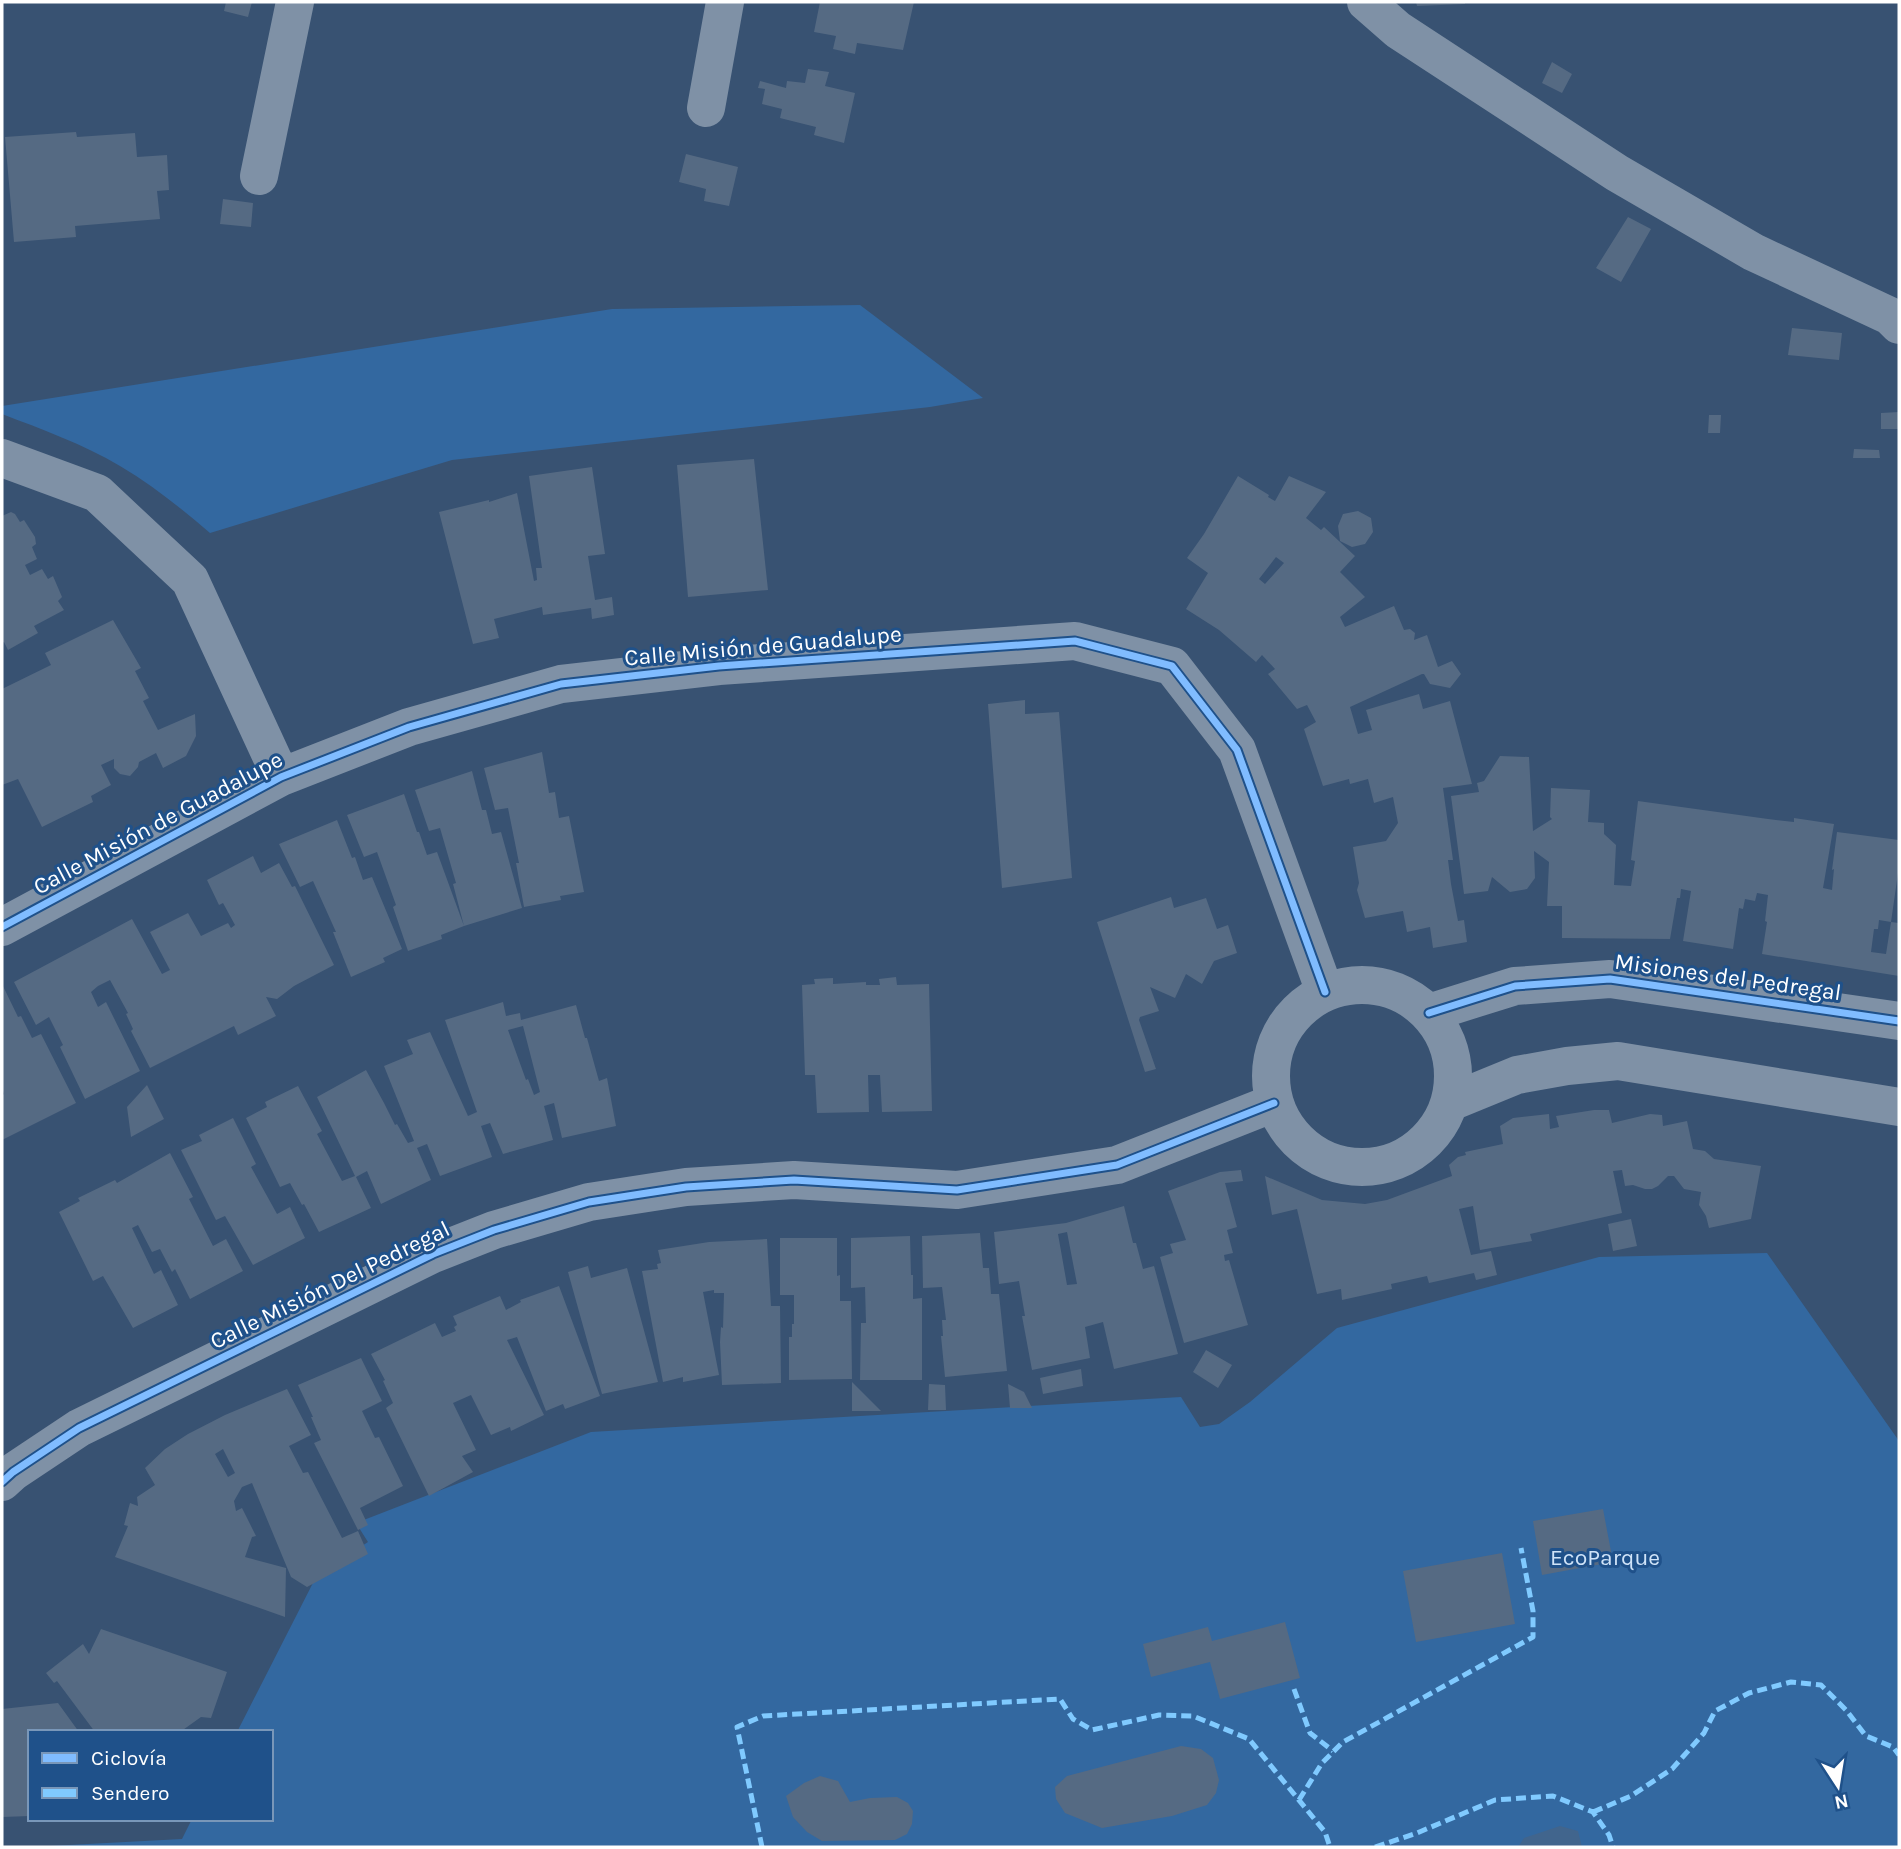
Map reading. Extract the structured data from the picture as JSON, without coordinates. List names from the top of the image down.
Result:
{
  "streets": {
    "street": ["Calle Misión de Guadalupe", "Misiones del Pedregal", "Calle Misión Del Pedregal"]
  },
  "crossings": [
    ["Calle Misión de Guadalupe", "Misiones del Pedregal"],
    ["Calle Misión de Guadalupe", "Calle Misión Del Pedregal"],
    ["Misiones del Pedregal", "Calle Misión Del Pedregal"]
  ],
  "parks": ["EcoParque"],
  "legend": ["Ciclovía", "Sendero"],
  "north": "bottom"
}
